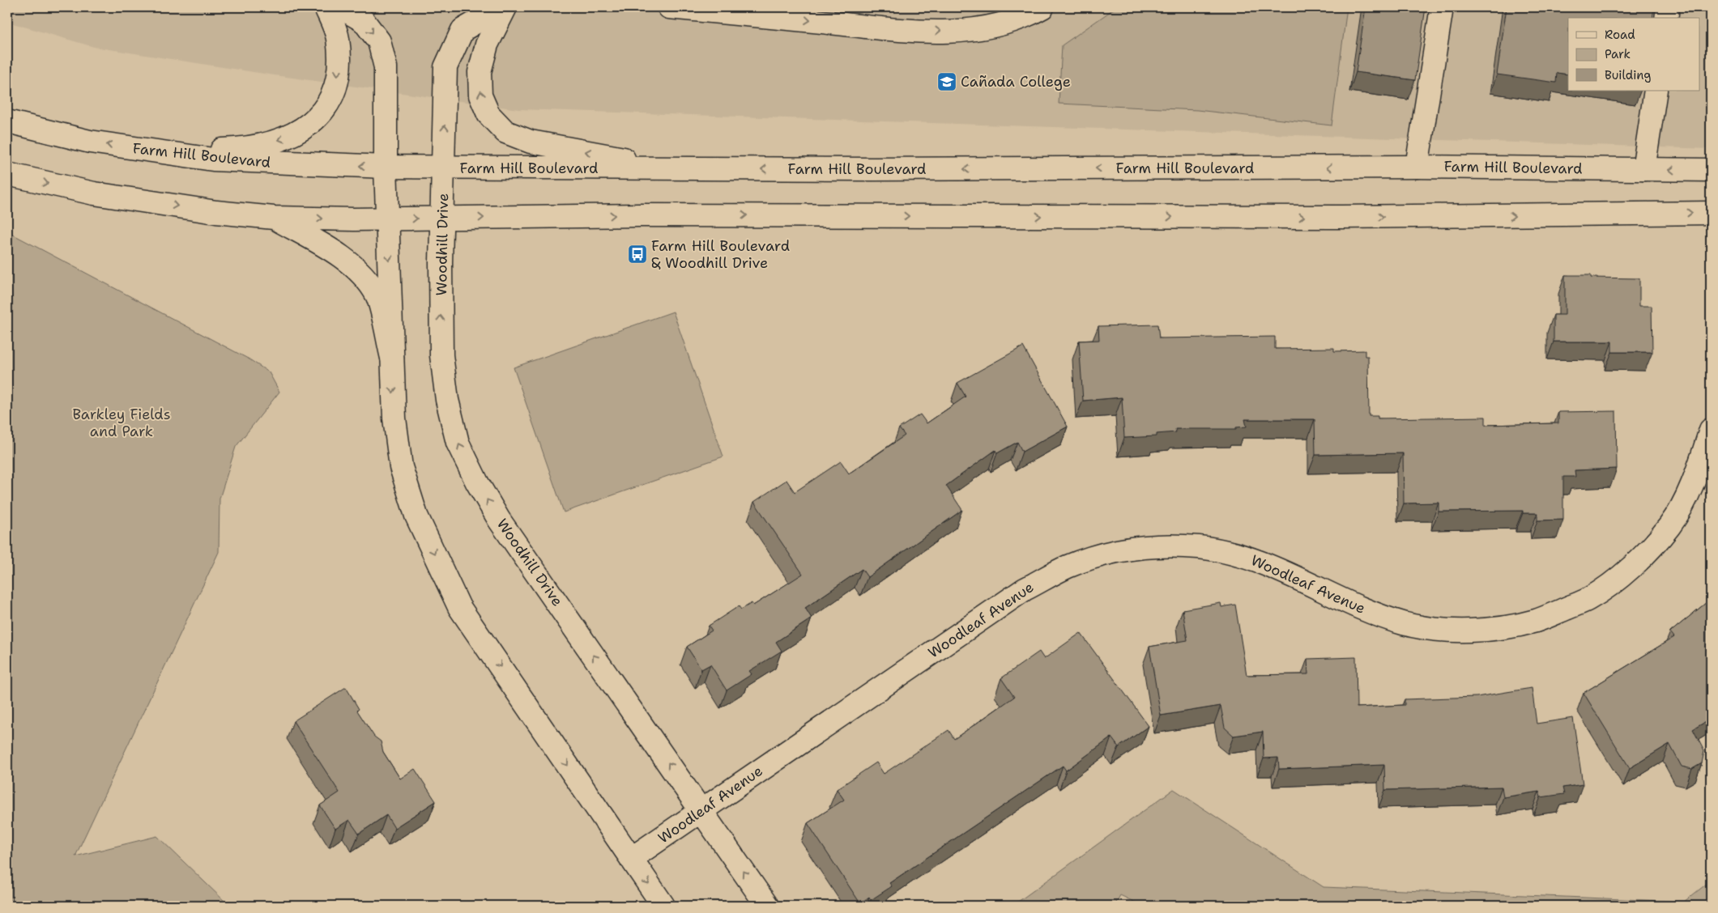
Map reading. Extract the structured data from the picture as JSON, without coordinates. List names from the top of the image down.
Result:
{
  "streets": {
    "main road": ["Farm Hill Boulevard", "Woodhill Drive", "Woodleaf Avenue"]
  },
  "crossings": [
    ["Farm Hill Boulevard", "Woodhill Drive"],
    ["Woodhill Drive", "Woodleaf Avenue"]
  ],
  "parks": ["Barkley Fields and Park"],
  "places": {
    "school or university": ["Cañada College"],
    "bus stop": ["Farm Hill Boulevard & Woodhill Drive"]
  },
  "legend": ["Road", "Park", "Building"]
}
